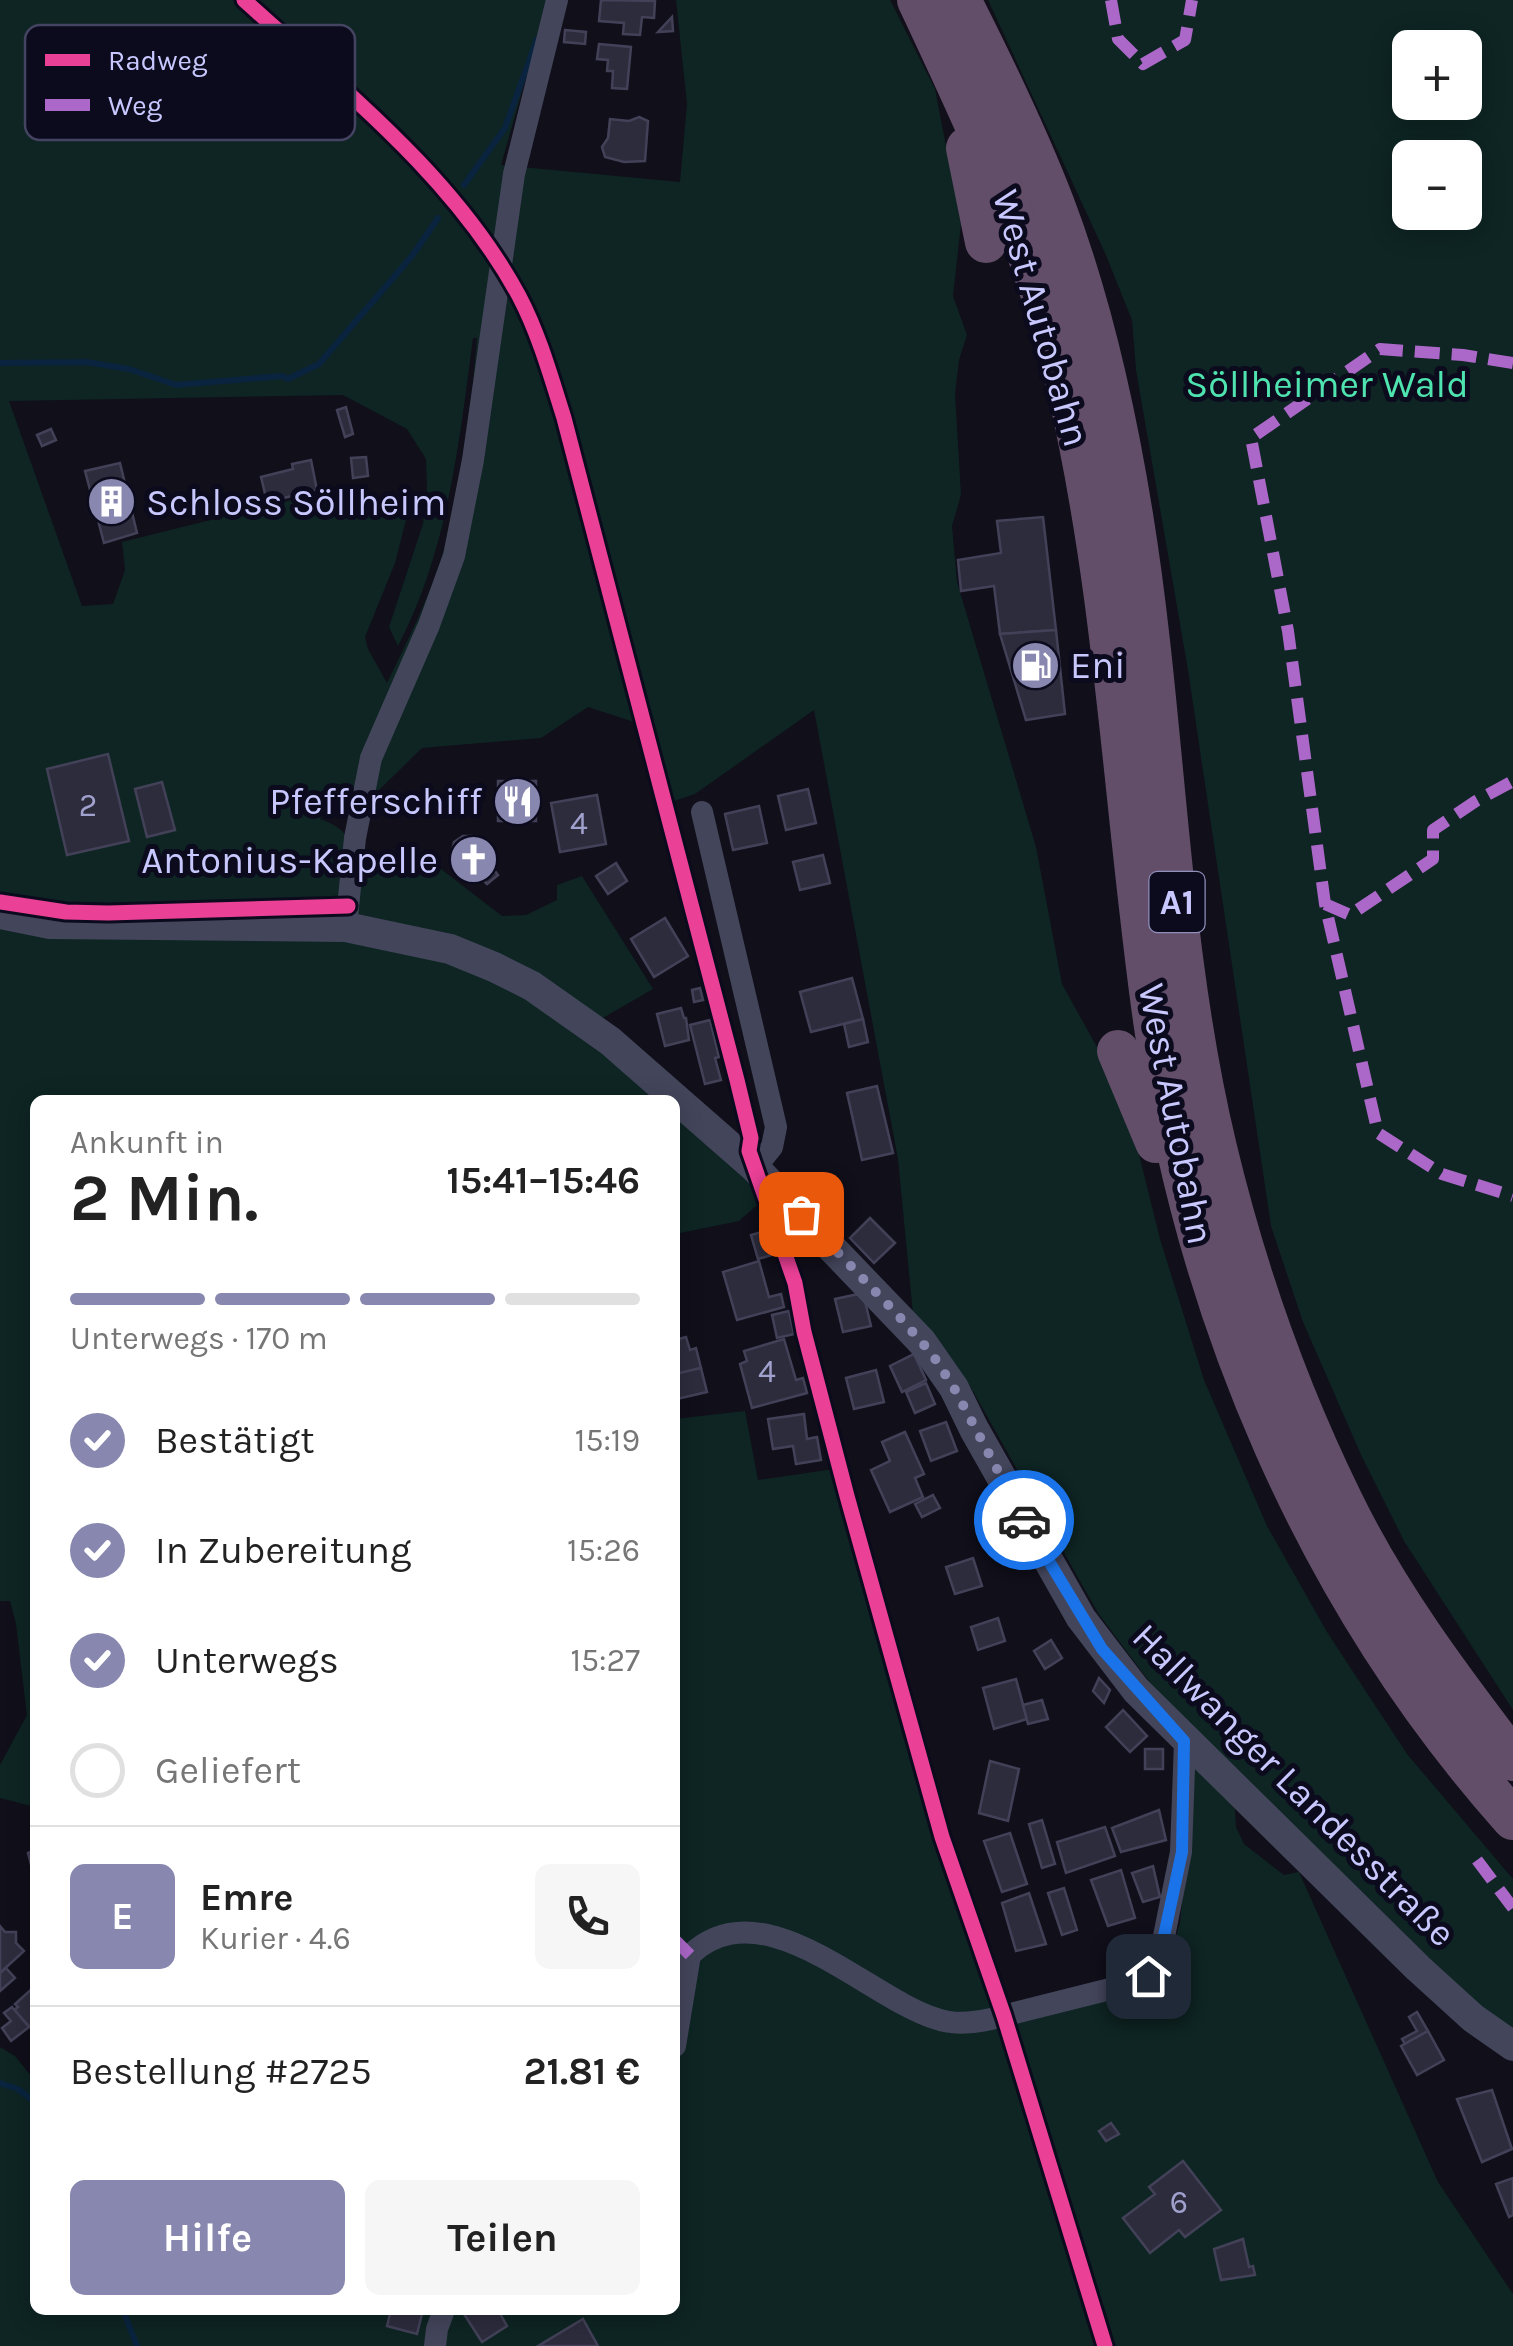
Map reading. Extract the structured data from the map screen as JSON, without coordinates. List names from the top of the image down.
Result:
{
  "streets": {
    "highway": ["West Autobahn", "A1"],
    "street": ["Hallwanger Landesstraße"]
  },
  "parks": ["Söllheimer Wald"],
  "places": {
    "building": ["Schloss Söllheim"],
    "fuel station": ["Eni"],
    "restaurant": ["Pfefferschiff"],
    "church": ["Antonius-Kapelle"]
  },
  "house_numbers": [
    "2",
    "4",
    "4",
    "6"
  ],
  "legend": ["Radweg", "Weg"],
  "page": {
    "map_buttons": ["+", "−"],
    "heading": ["2 Min.", "Ankunft in", "15:41–15:46"],
    "panel": [
      "Emre",
      "Kurier · 4.6",
      "Bestellung #2725",
      "21.81 €"
    ],
    "bar": "Unterwegs · 170 m",
    "list": [
      ["Bestätigt", "15:19"],
      ["In Zubereitung", "15:26"],
      ["Unterwegs", "15:27"],
      "Geliefert"
    ],
    "round": "E",
    "buttons": ["Hilfe", "Teilen"]
  }
}
